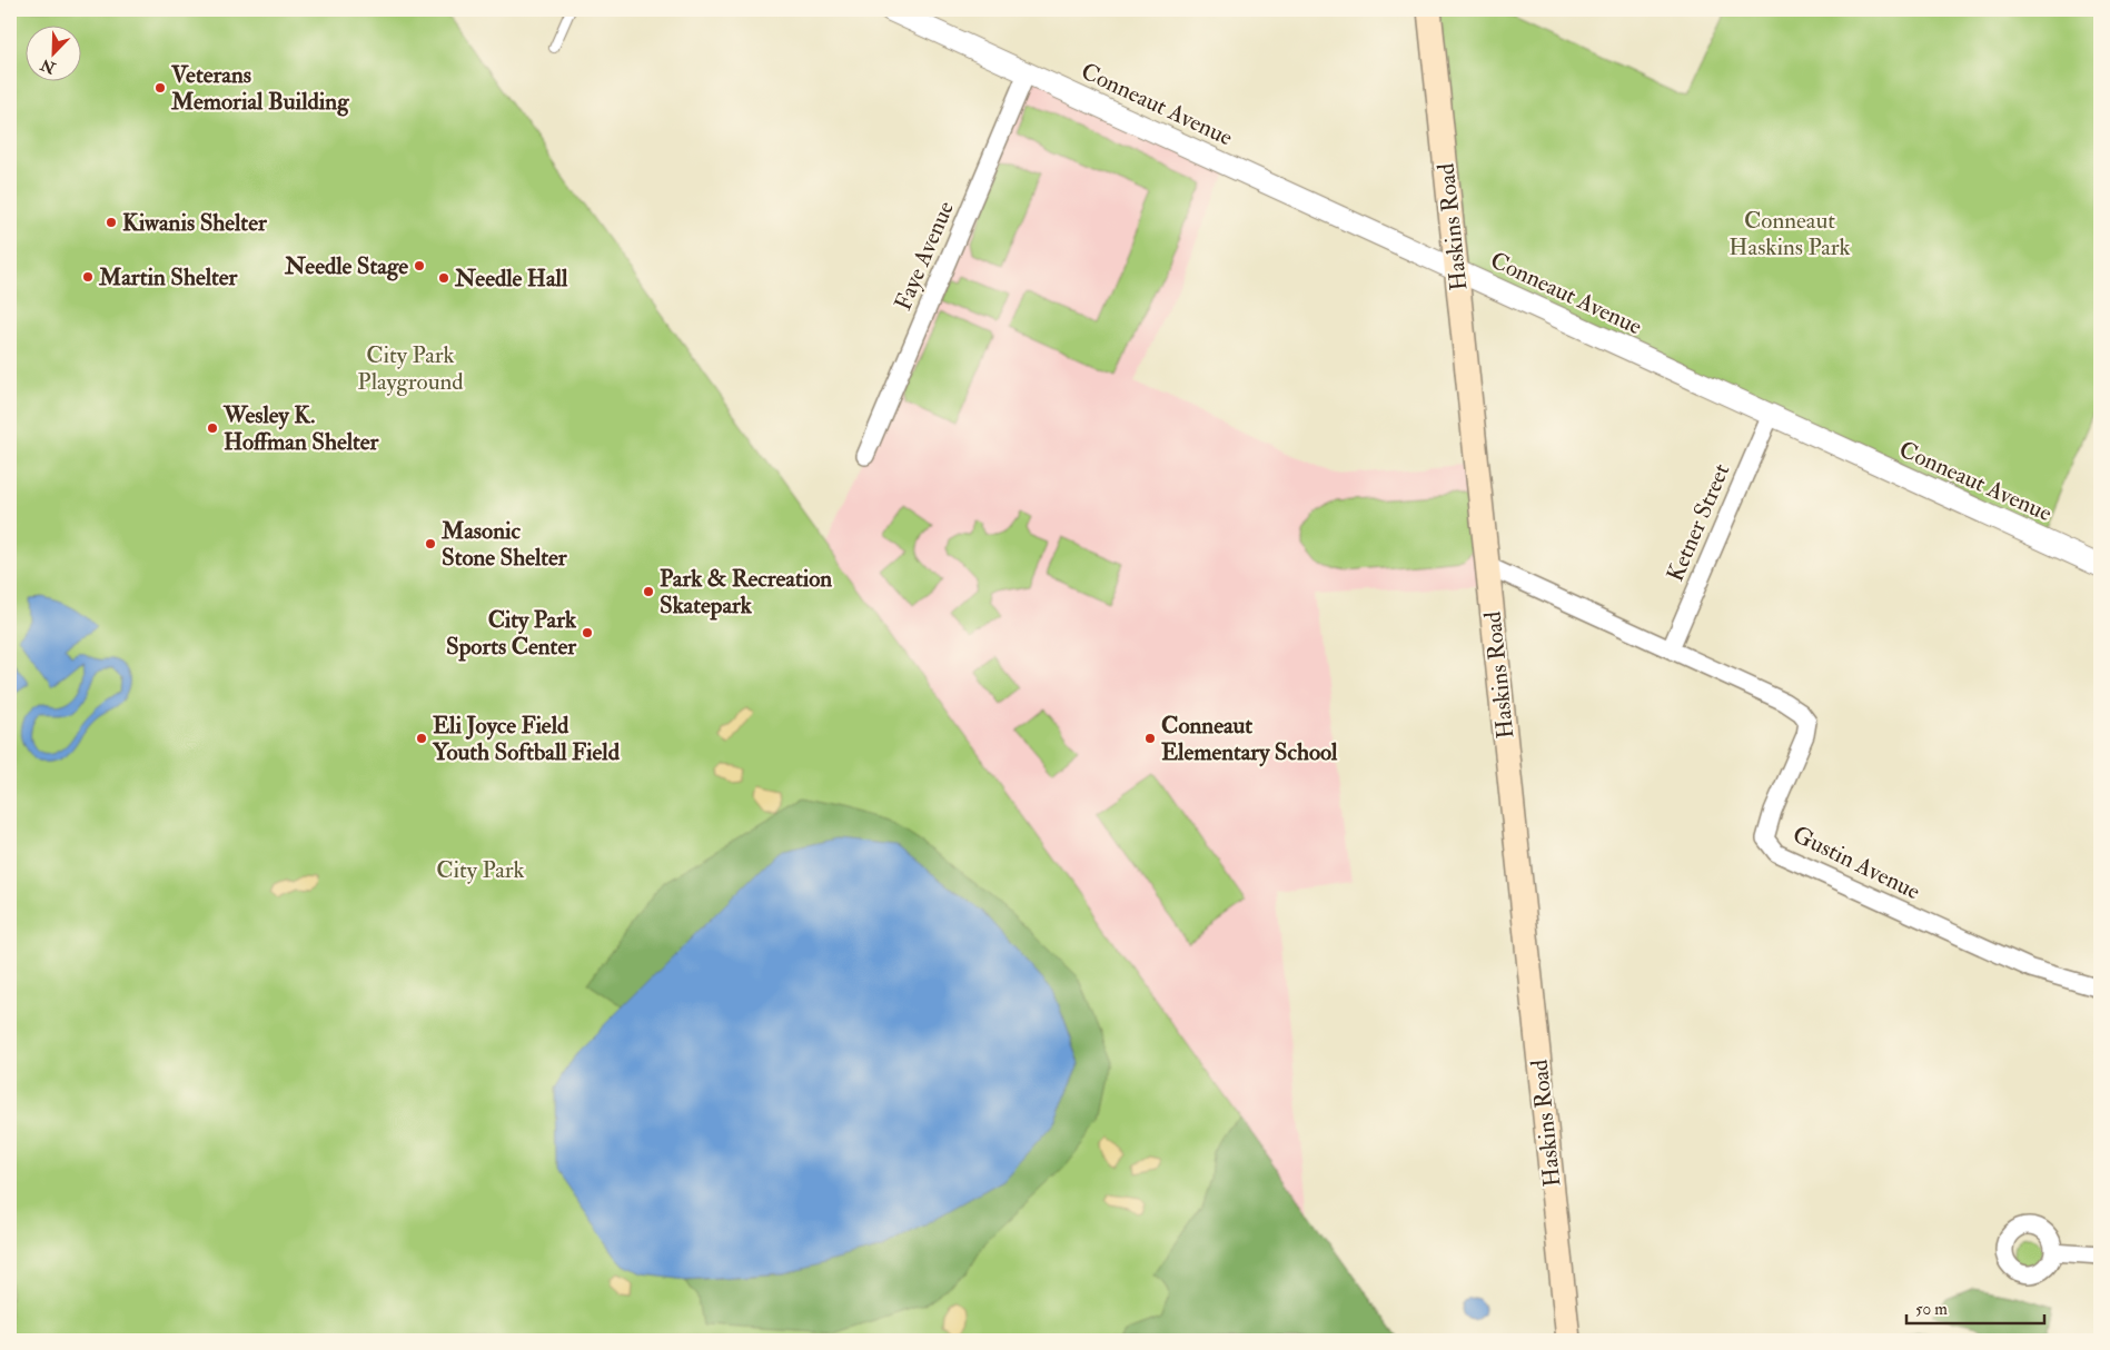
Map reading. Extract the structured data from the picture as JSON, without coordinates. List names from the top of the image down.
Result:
{
  "streets": {
    "main road": ["Haskins Road"],
    "street": [
      "Conneaut Avenue",
      "Faye Avenue",
      "Ketner Street",
      "Gustin Avenue"
    ]
  },
  "crossings": [
    ["Conneaut Avenue", "Haskins Road"],
    ["Conneaut Avenue", "Faye Avenue"],
    ["Conneaut Avenue", "Ketner Street"],
    ["Haskins Road", "Gustin Avenue"],
    ["Ketner Street", "Gustin Avenue"]
  ],
  "parks": ["Conneaut Haskins Park", "City Park Playground", "City Park"],
  "places": [
    "Veterans Memorial Building",
    "Kiwanis Shelter",
    "Needle Stage",
    "Martin Shelter",
    "Needle Hall",
    "Wesley K. Hoffman Shelter",
    "Masonic Stone Shelter",
    "Park & Recreation Skatepark",
    "City Park Sports Center",
    "Eli Joyce Field Youth Softball Field",
    "Conneaut Elementary School"
  ],
  "scale_bar": "50 m",
  "north": "bottom left"
}
